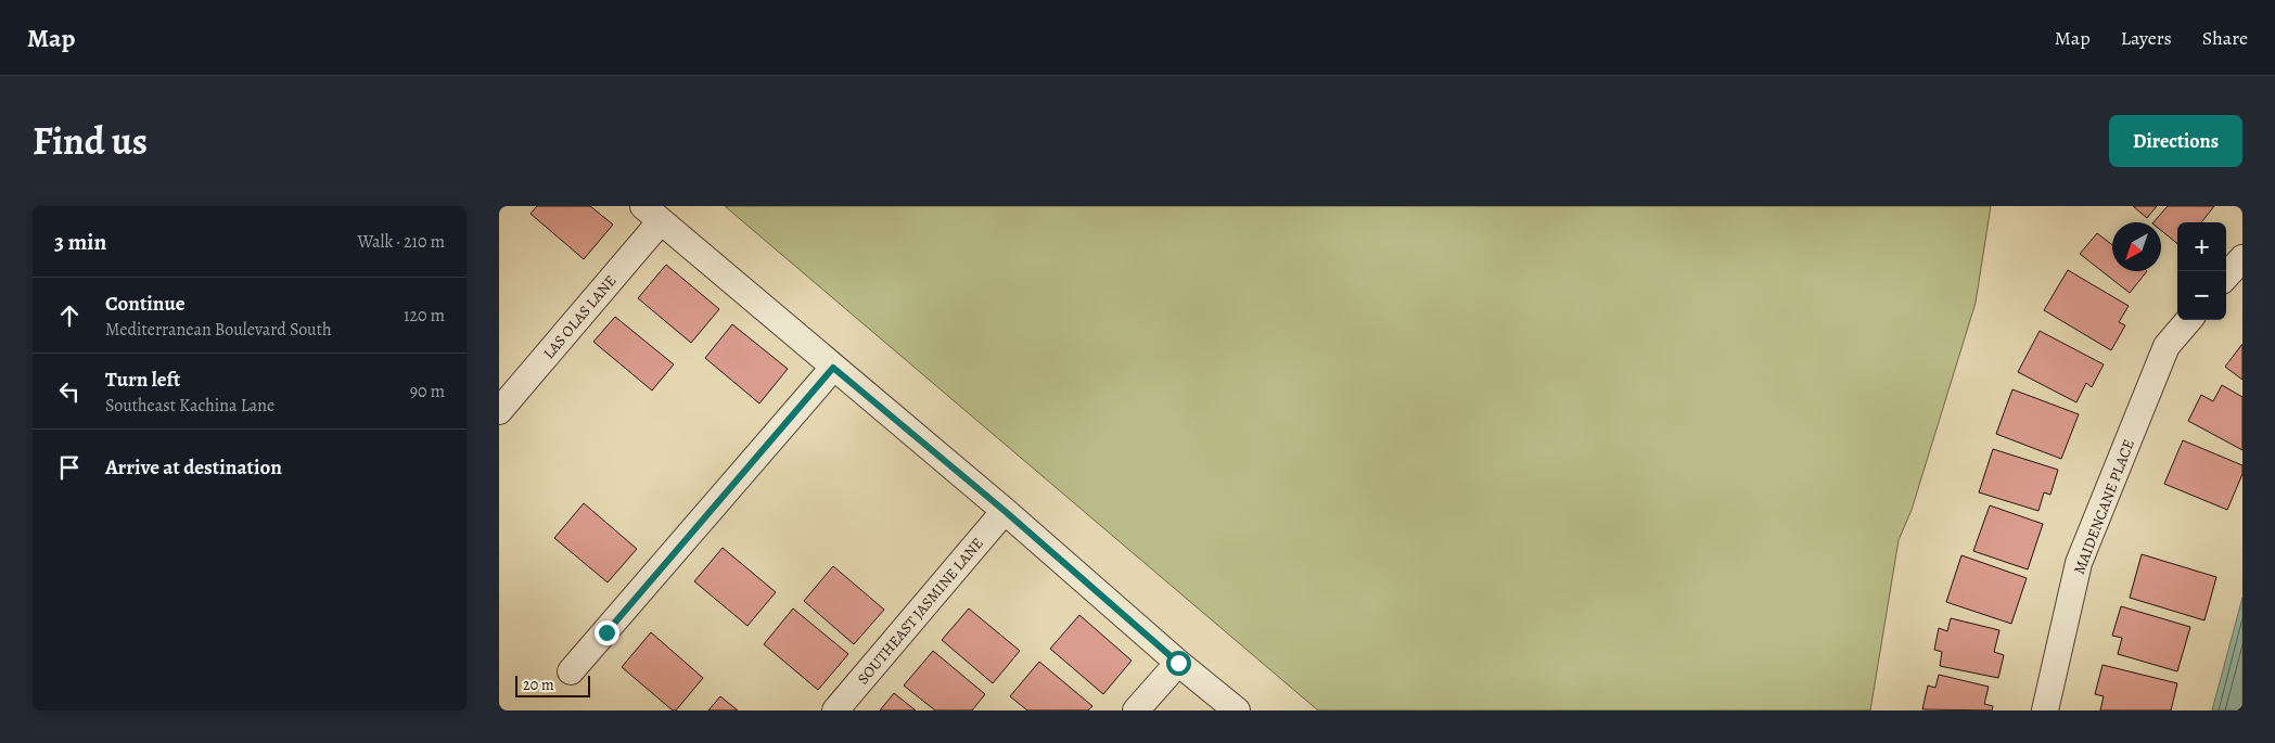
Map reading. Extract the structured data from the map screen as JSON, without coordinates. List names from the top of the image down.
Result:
{
  "streets": {
    "street": ["LAS OLAS LANE", "MAIDENCANE PLACE", "SOUTHEAST JASMINE LANE"]
  },
  "scale_bar": "20 m",
  "north": "bottom left",
  "page": {
    "header": "Map",
    "nav": ["Map", "Layers", "Share"],
    "title": "Find us",
    "buttons": "Directions",
    "heading": ["3 min", "Walk · 210 m"],
    "map_buttons": ["+", "−"],
    "list": [
      ["Continue", "Mediterranean Boulevard South", "120 m"],
      ["Turn left", "Southeast Kachina Lane", "90 m"],
      "Arrive at destination"
    ],
    "scale": "20 m"
  }
}
